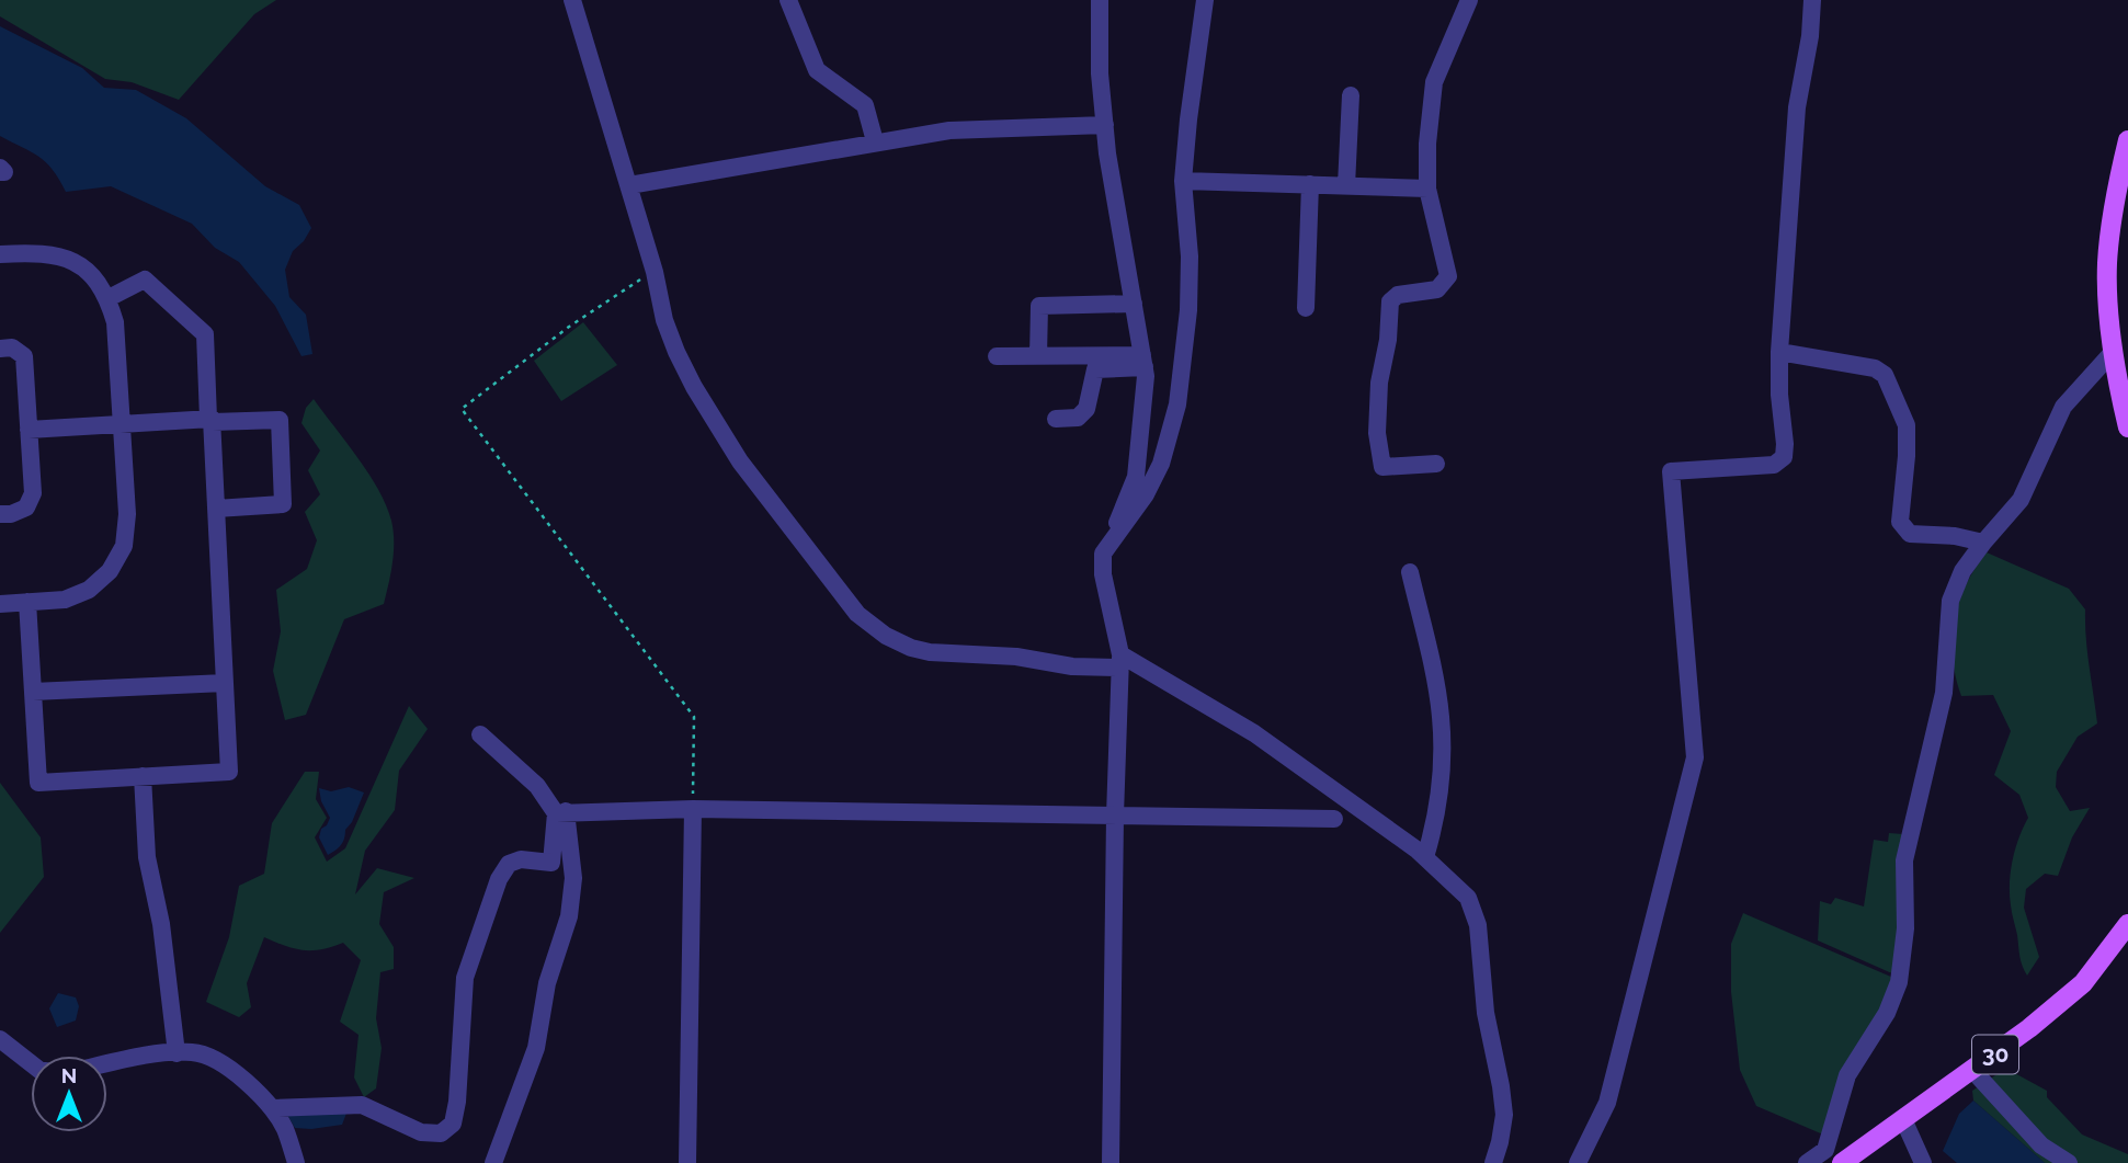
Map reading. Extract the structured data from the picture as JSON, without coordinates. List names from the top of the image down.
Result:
{
  "streets": {
    "main road": ["30"]
  },
  "north": "top"
}
